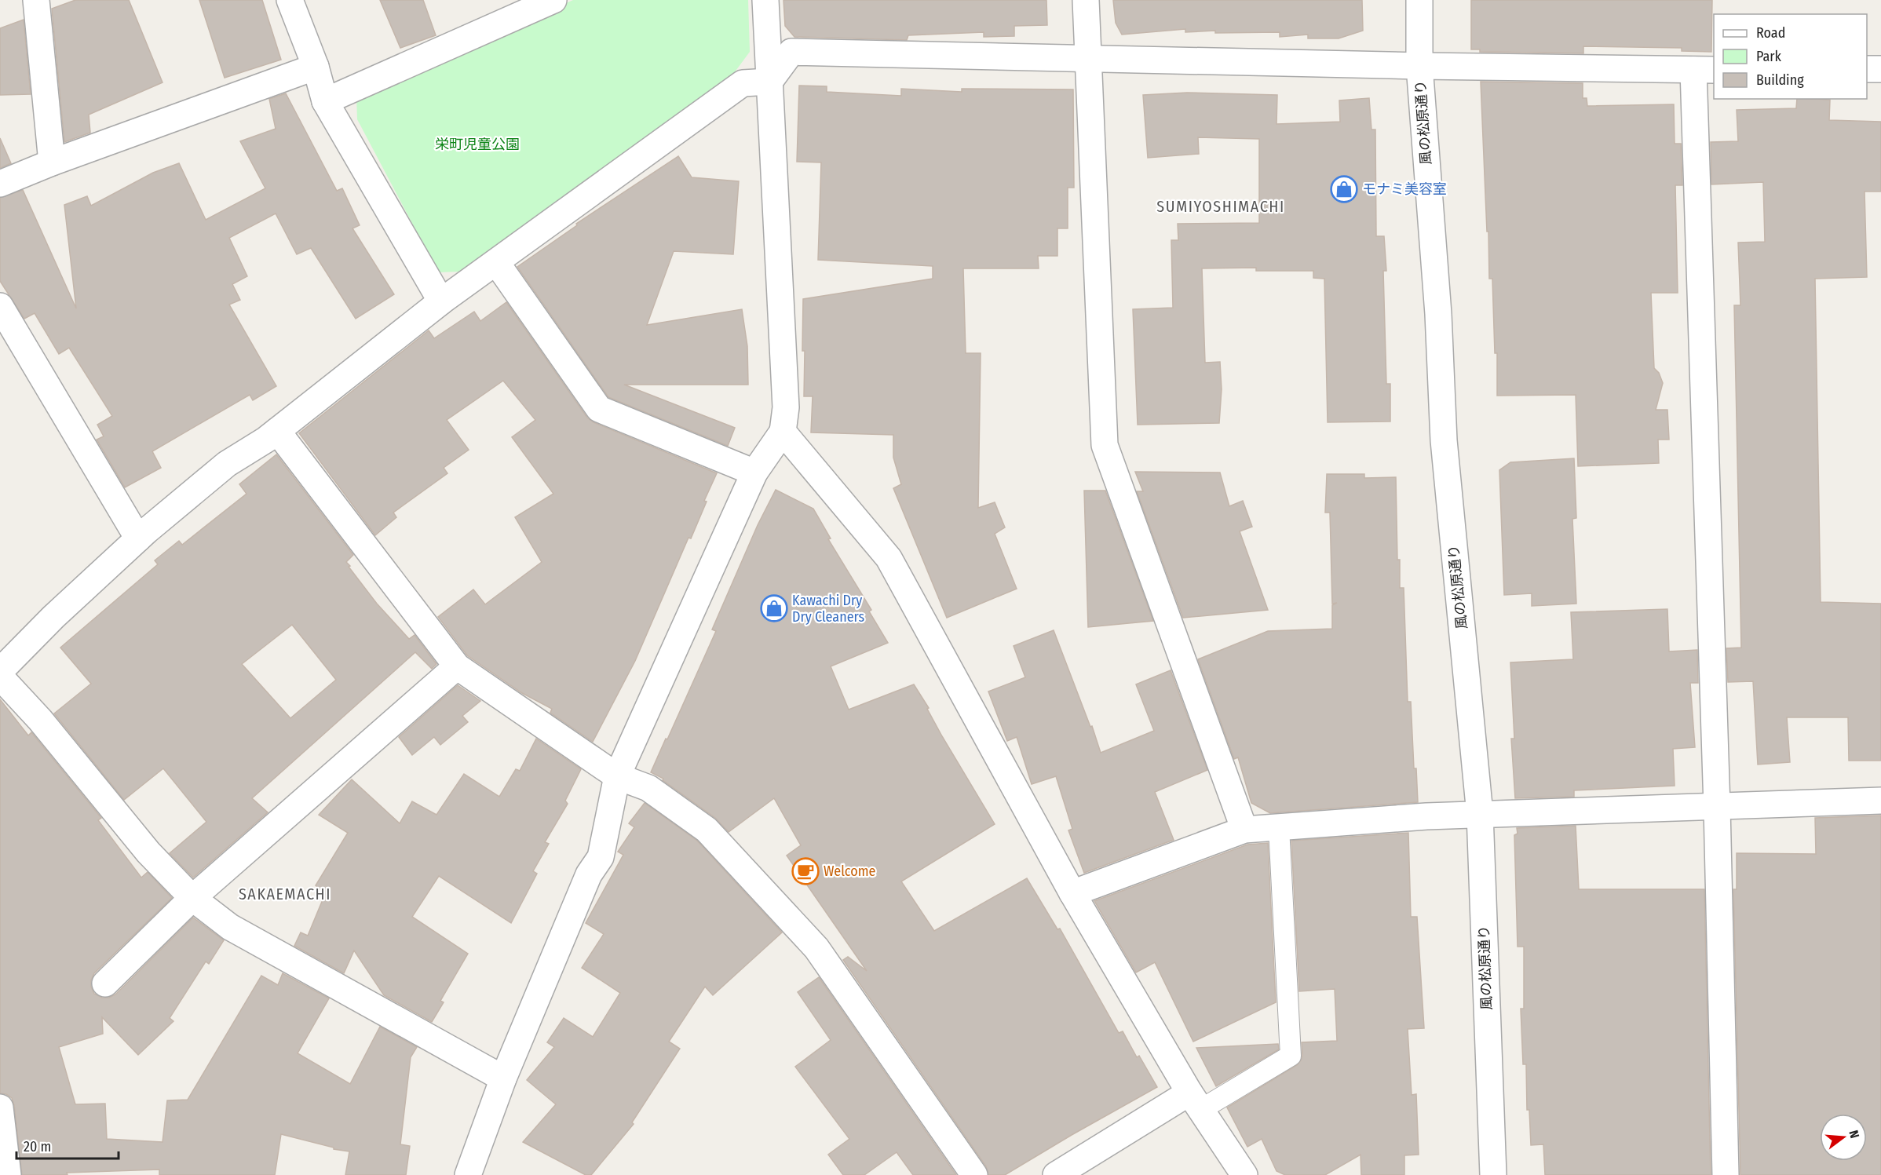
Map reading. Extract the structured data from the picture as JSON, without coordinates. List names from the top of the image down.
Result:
{
  "streets": {
    "street": ["風の松原通り"]
  },
  "districts": ["SUMIYOSHIMACHI", "SAKAEMACHI"],
  "parks": ["栄町児童公園"],
  "places": {
    "shop": ["モナミ美容室", "Kawachi Dry Dry Cleaners"],
    "cafe": ["Welcome"]
  },
  "legend": ["Road", "Park", "Building"],
  "scale_bar": "20 m",
  "north": "right"
}
